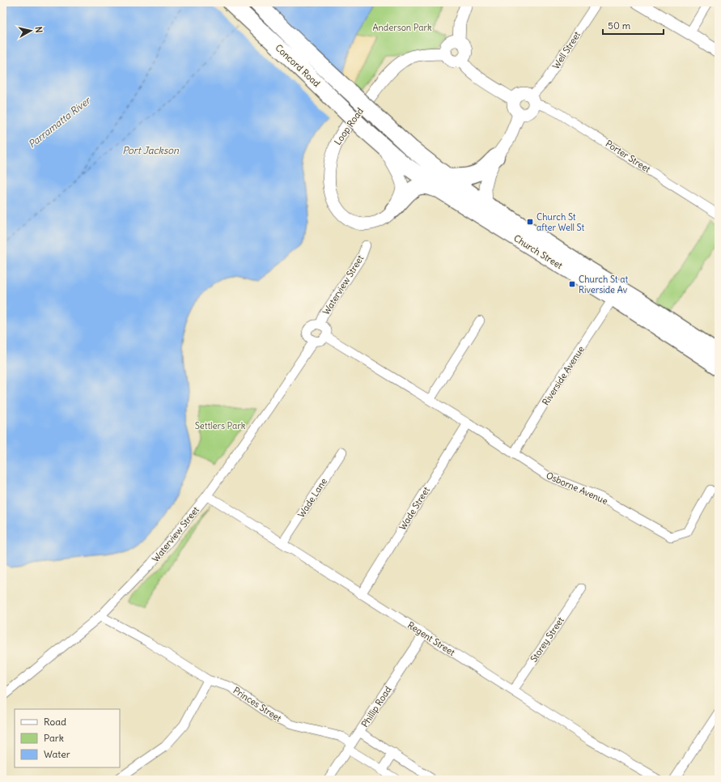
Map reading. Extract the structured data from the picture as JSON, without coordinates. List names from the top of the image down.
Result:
{
  "streets": {
    "highway": ["Concord Road", "Church Street"],
    "main road": ["Loop Road"],
    "street": [
      "Well Street",
      "Porter Street",
      "Waterview Street",
      "Riverside Avenue",
      "Osborne Avenue",
      "Wade Lane",
      "Wade Street",
      "Regent Street",
      "Storey Street",
      "Princes Street",
      "Phillip Road"
    ]
  },
  "crossings": [
    ["Well Street", "Porter Street"],
    ["Concord Road", "Church Street"],
    ["Loop Road", "Church Street"],
    ["Church Street", "Riverside Avenue"],
    ["Waterview Street", "Osborne Avenue"],
    ["Waterview Street", "Regent Street"],
    ["Waterview Street", "Princes Street"],
    ["Riverside Avenue", "Osborne Avenue"],
    ["Osborne Avenue", "Wade Street"],
    ["Wade Lane", "Regent Street"],
    ["Wade Street", "Regent Street"],
    ["Regent Street", "Storey Street"],
    ["Regent Street", "Phillip Road"],
    ["Princes Street", "Phillip Road"]
  ],
  "water": ["Parramatta River", "Port Jackson"],
  "parks": ["Anderson Park", "Settlers Park"],
  "places": {
    "transit": ["Church St after Well St", "Church St at Riverside Av"]
  },
  "legend": ["Road", "Park", "Water"],
  "scale_bar": "50 m",
  "north": "right"
}
